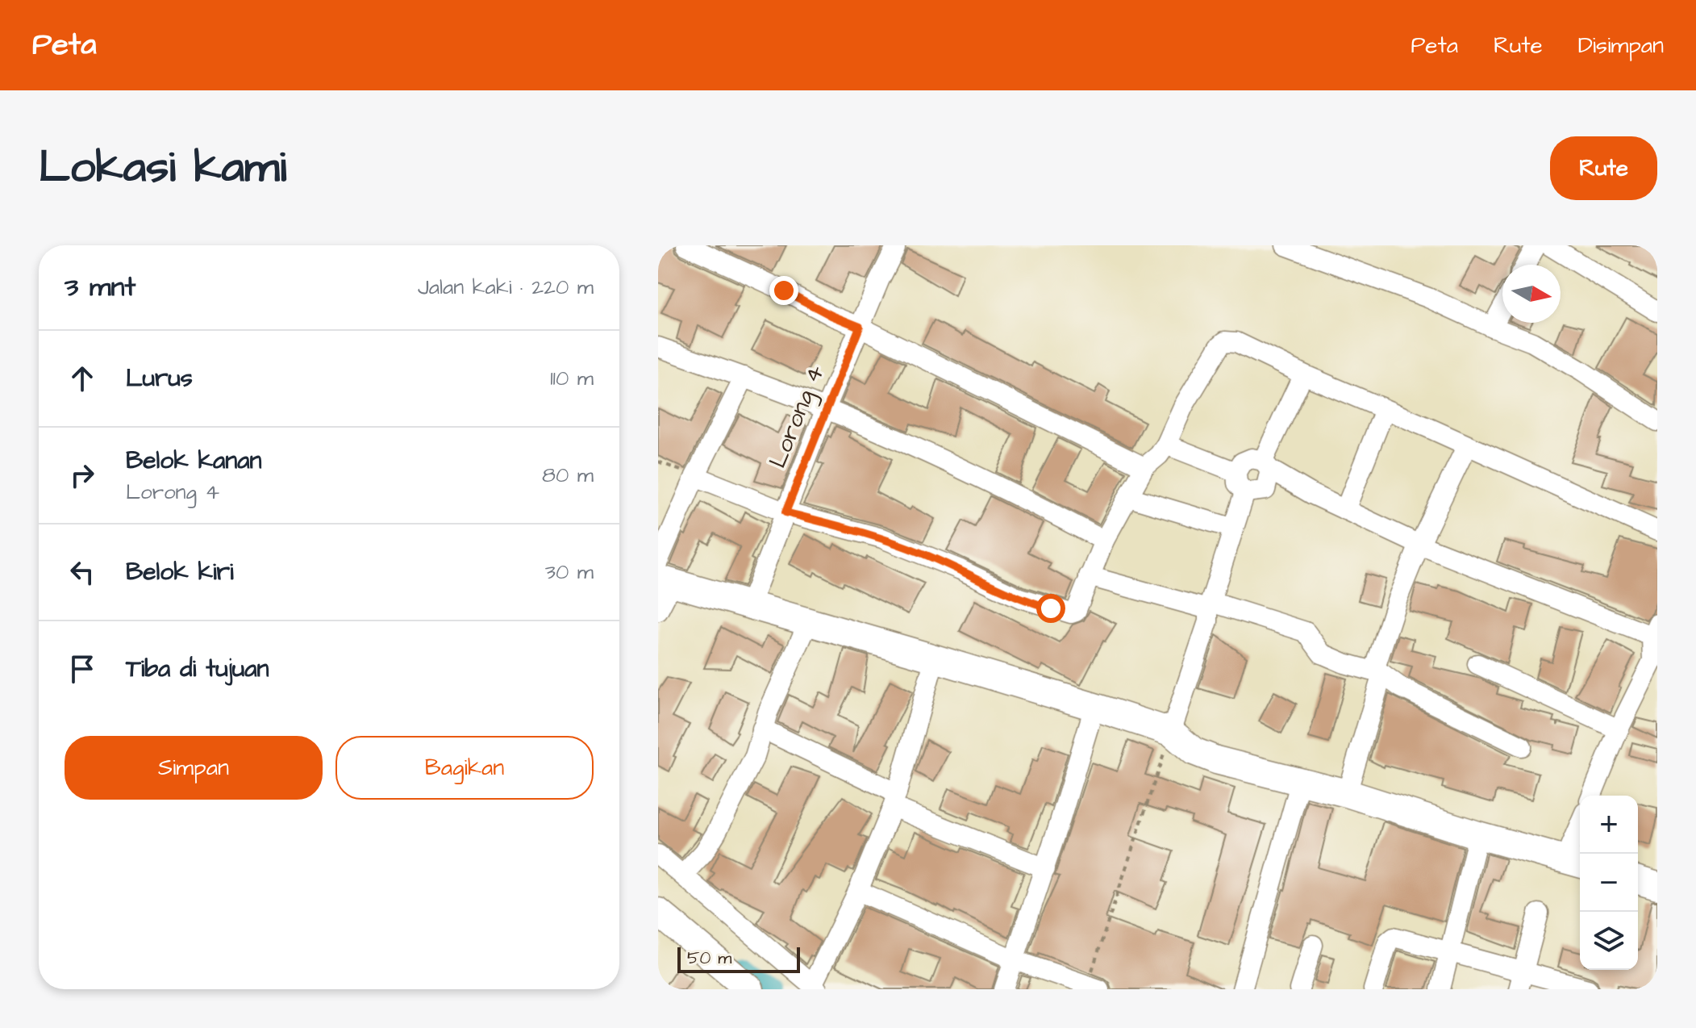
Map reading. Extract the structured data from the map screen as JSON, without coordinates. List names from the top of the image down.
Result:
{
  "streets": {
    "street": ["Lorong 4"]
  },
  "scale_bar": "50 m",
  "north": "right",
  "page": {
    "header": "Peta",
    "nav": ["Peta", "Rute", "Disimpan"],
    "title": "Lokasi kami",
    "buttons": [
      "Rute",
      ["Simpan", "Bagikan"]
    ],
    "heading": ["3 mnt", "Jalan kaki · 220 m"],
    "list": [
      ["Lurus", "110 m"],
      ["Belok kanan", "Lorong 4", "80 m"],
      ["Belok kiri", "30 m"],
      "Tiba di tujuan"
    ],
    "map_buttons": ["+", "−"],
    "scale": "50 m"
  }
}
